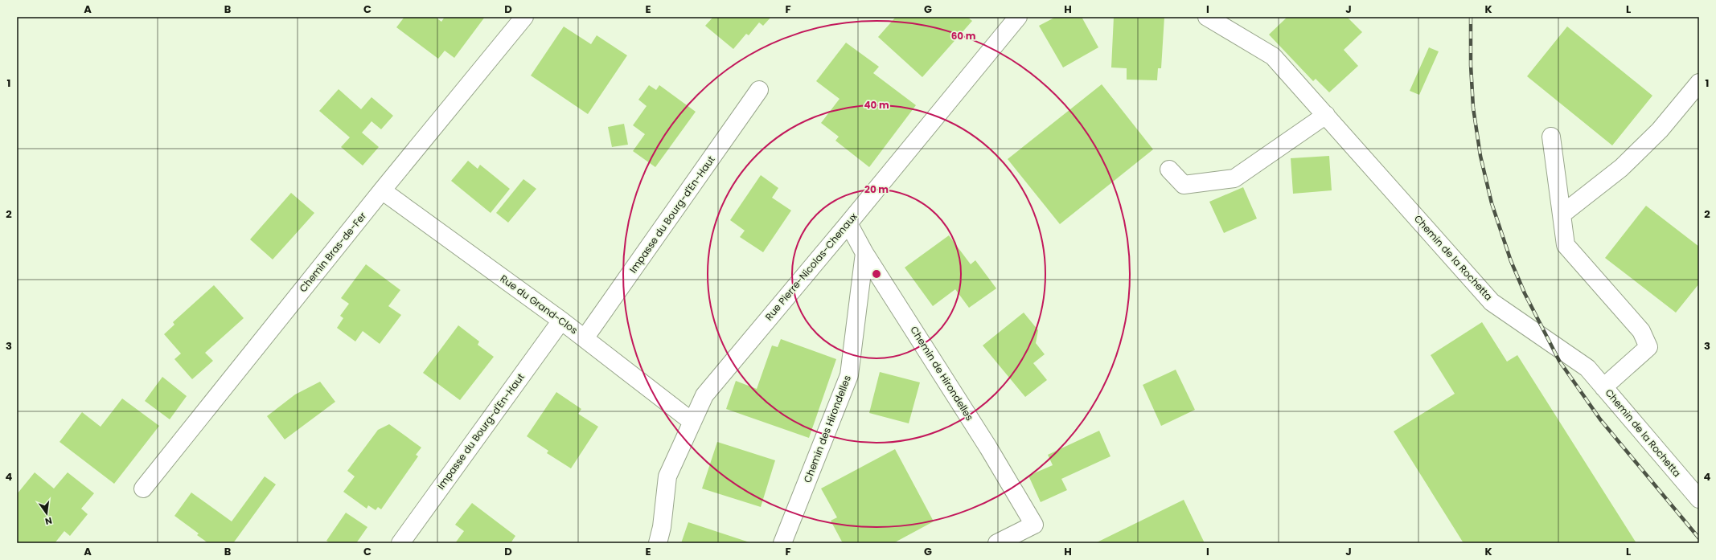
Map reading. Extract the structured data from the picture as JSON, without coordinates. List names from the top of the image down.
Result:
{
  "streets": {
    "street": [
      "Impasse du Bourg-d'En-Haut",
      "Chemin Bras-de-Fer",
      "Chemin de la Rochetta",
      "Rue Pierre-Nicolas-Chenaux",
      "Rue du Grand-Clos",
      "Chemin de Hirondelles",
      "Chemin des Hirondelles"
    ]
  },
  "crossings": [
    ["Impasse du Bourg-d'En-Haut", "Rue du Grand-Clos"],
    ["Chemin Bras-de-Fer", "Rue du Grand-Clos"],
    ["Rue Pierre-Nicolas-Chenaux", "Rue du Grand-Clos"],
    ["Rue Pierre-Nicolas-Chenaux", "Chemin de Hirondelles"],
    ["Chemin de Hirondelles", "Chemin des Hirondelles"]
  ],
  "north": "bottom",
  "grid": {
    "columns": [
      "A",
      "B",
      "C",
      "D",
      "E",
      "F",
      "G",
      "H",
      "I",
      "J",
      "K",
      "L"
    ],
    "rows": [
      "1",
      "2",
      "3",
      "4"
    ]
  },
  "rings": ["60 m", "40 m", "20 m"]
}
